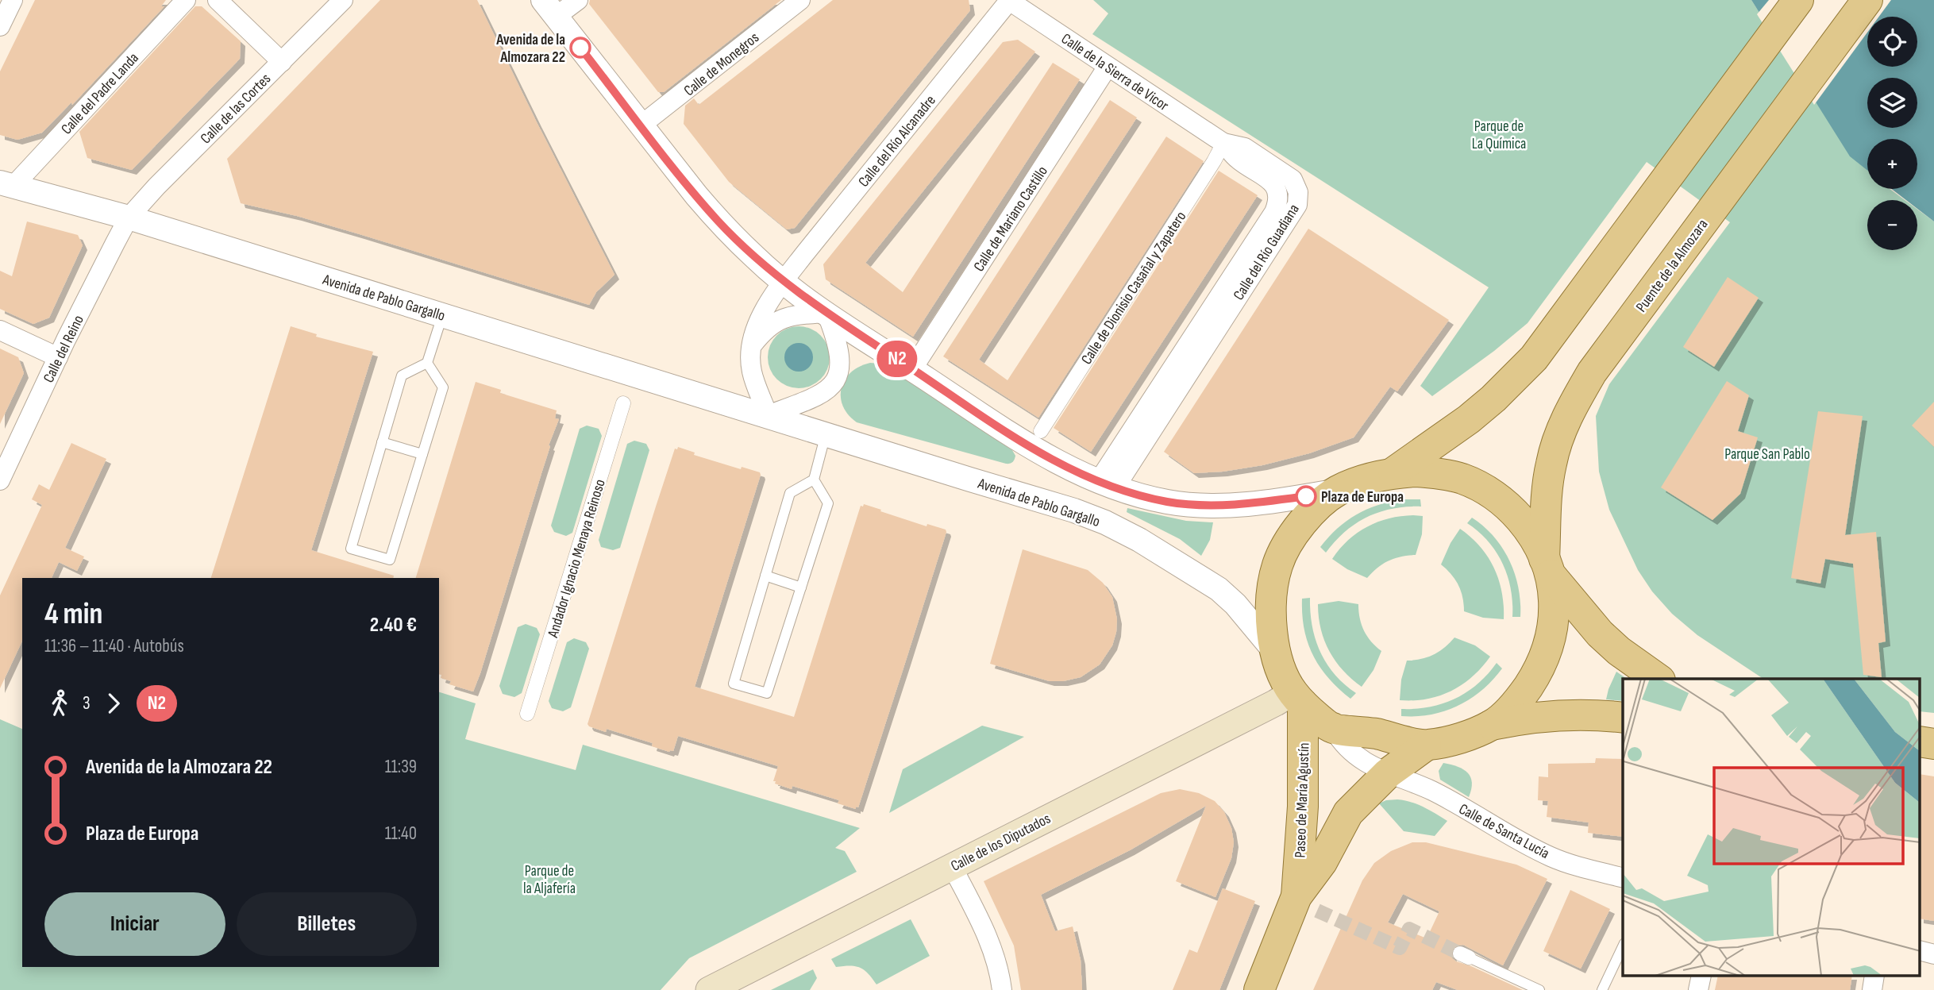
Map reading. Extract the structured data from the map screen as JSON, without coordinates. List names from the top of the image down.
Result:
{
  "streets": {
    "main road": ["Puente de la Almozara", "Paseo de María Agustín", "Calle de los Diputados"],
    "street": [
      "Calle de Monegros",
      "Calle de la Sierra de Vicor",
      "Calle del Padre Landa",
      "Calle de las Cortes",
      "Calle del Río Alcanadre",
      "Calle de Mariano Castillo",
      "Calle del Río Guadiana",
      "Calle de Dionisio Casañal y Zapatero",
      "Avenida de Pablo Gargallo",
      "Calle del Reino",
      "Andador Ignacio Menaya Reinoso",
      "Calle de Santa Lucía"
    ]
  },
  "crossings": [
    ["Calle de la Sierra de Vicor", "Calle del Río Alcanadre"],
    ["Calle de la Sierra de Vicor", "Calle de Mariano Castillo"],
    ["Calle de la Sierra de Vicor", "Calle del Río Guadiana"],
    ["Calle de la Sierra de Vicor", "Calle de Dionisio Casañal y Zapatero"],
    ["Calle del Padre Landa", "Avenida de Pablo Gargallo"],
    ["Calle de las Cortes", "Avenida de Pablo Gargallo"],
    ["Calle de las Cortes", "Calle del Reino"],
    ["Calle del Río Guadiana", "Calle de Dionisio Casañal y Zapatero"],
    ["Avenida de Pablo Gargallo", "Calle del Reino"],
    ["Paseo de María Agustín", "Calle de Santa Lucía"],
    ["Paseo de María Agustín", "Calle de los Diputados"]
  ],
  "parks": ["Parque de La Química", "Parque San Pablo", "Parque de la Aljafería"],
  "places": ["Avenida de la Almozara 22", "Plaza de Europa"],
  "lines": ["bus line N2"],
  "page": {
    "on_map": "N2",
    "map_buttons": ["+", "−"],
    "heading": ["4 min", "11:36 – 11:40 · Autobús", "2.40 €"],
    "legs": ["3", "N2"],
    "list": [
      {
        "name": "Avenida de la Almozara 22",
        "value": "11:39"
      },
      {
        "name": "Plaza de Europa",
        "value": "11:40"
      }
    ],
    "buttons": ["Iniciar", "Billetes"]
  }
}
